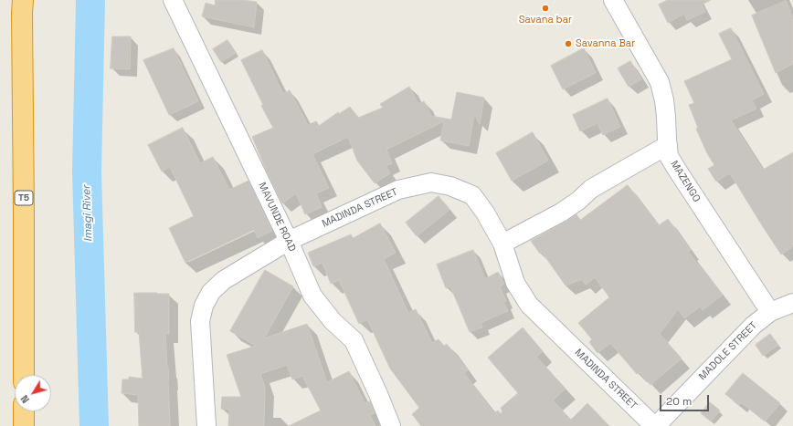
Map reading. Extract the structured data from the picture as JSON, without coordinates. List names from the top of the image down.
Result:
{
  "streets": {
    "highway": ["T5"],
    "street": [
      "MAZENGO",
      "MADINDA STREET",
      "MAVUNDE ROAD",
      "MADOLE STREET"
    ]
  },
  "crossings": [
    ["MAZENGO", "MADOLE STREET"],
    ["MADINDA STREET", "MAVUNDE ROAD"],
    ["MADINDA STREET", "MADOLE STREET"]
  ],
  "water": ["Imagi River"],
  "places": ["Savana bar", "Savanna Bar"],
  "scale_bar": "20 m",
  "north": "bottom left"
}
